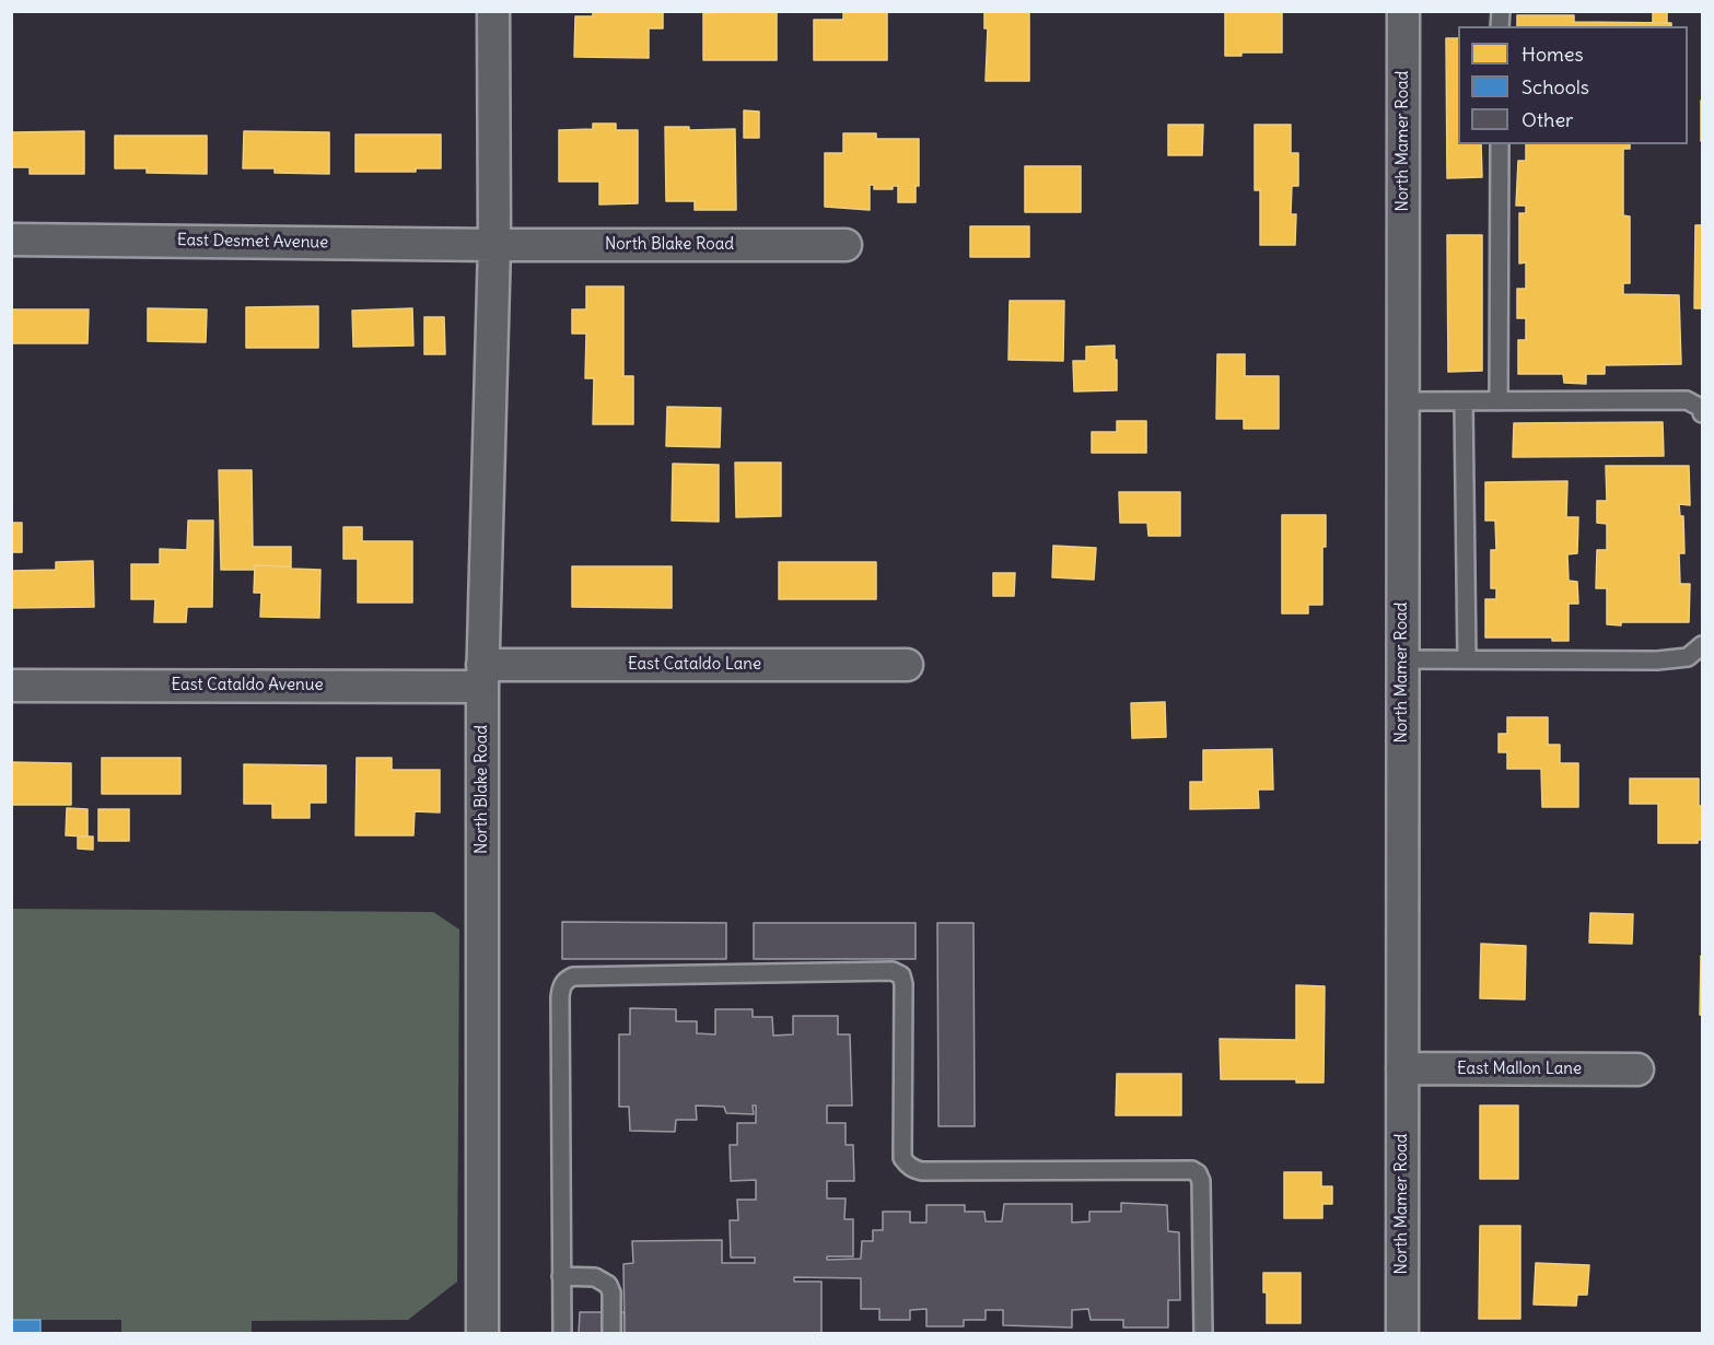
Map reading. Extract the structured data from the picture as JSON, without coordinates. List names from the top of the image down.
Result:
{
  "streets": {
    "street": [
      "North Mamer Road",
      "East Desmet Avenue",
      "North Blake Road",
      "East Cataldo Lane",
      "East Cataldo Avenue",
      "East Mallon Lane"
    ]
  },
  "crossings": [
    ["North Mamer Road", "East Mallon Lane"],
    ["East Desmet Avenue", "North Blake Road"],
    ["North Blake Road", "East Cataldo Lane"],
    ["North Blake Road", "East Cataldo Avenue"],
    ["East Cataldo Lane", "East Cataldo Avenue"]
  ],
  "legend": ["Homes", "Schools", "Other"]
}
